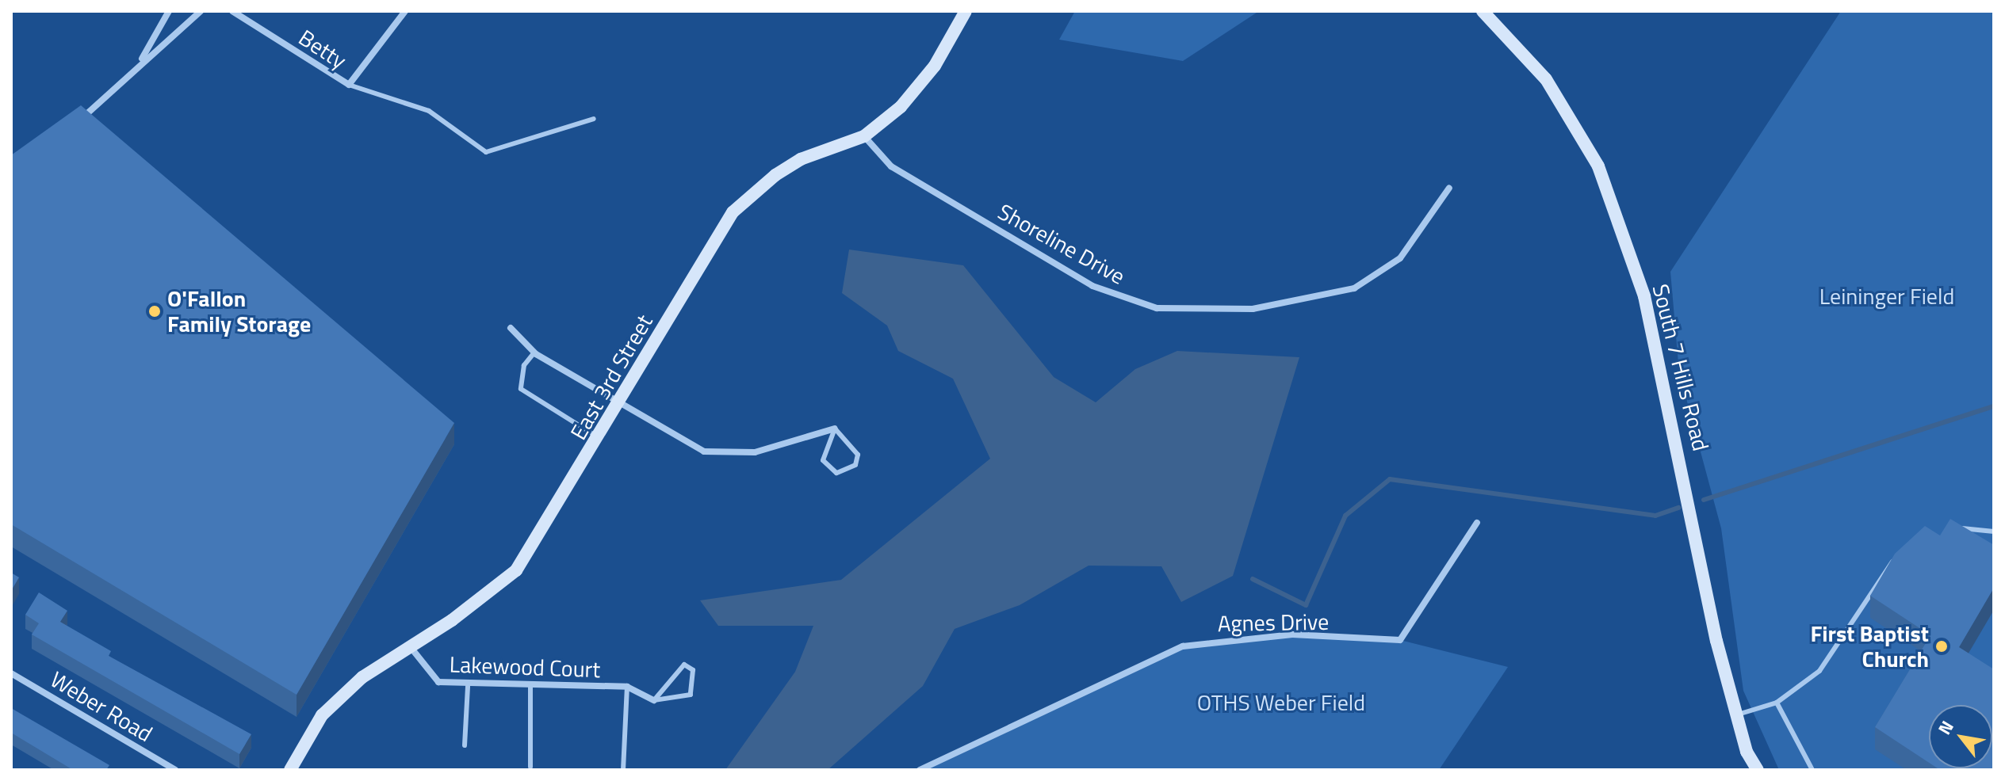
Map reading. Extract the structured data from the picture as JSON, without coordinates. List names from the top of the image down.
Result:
{
  "streets": {
    "street": [
      "Betty",
      "Shoreline Drive",
      "South 7 Hills Road",
      "East 3rd Street",
      "Agnes Drive",
      "Lakewood Court",
      "Weber Road"
    ]
  },
  "crossings": [
    ["Shoreline Drive", "East 3rd Street"],
    ["East 3rd Street", "Lakewood Court"]
  ],
  "parks": ["Leininger Field", "OTHS Weber Field"],
  "places": ["O'Fallon Family Storage", "First Baptist Church"],
  "north": "top left"
}
